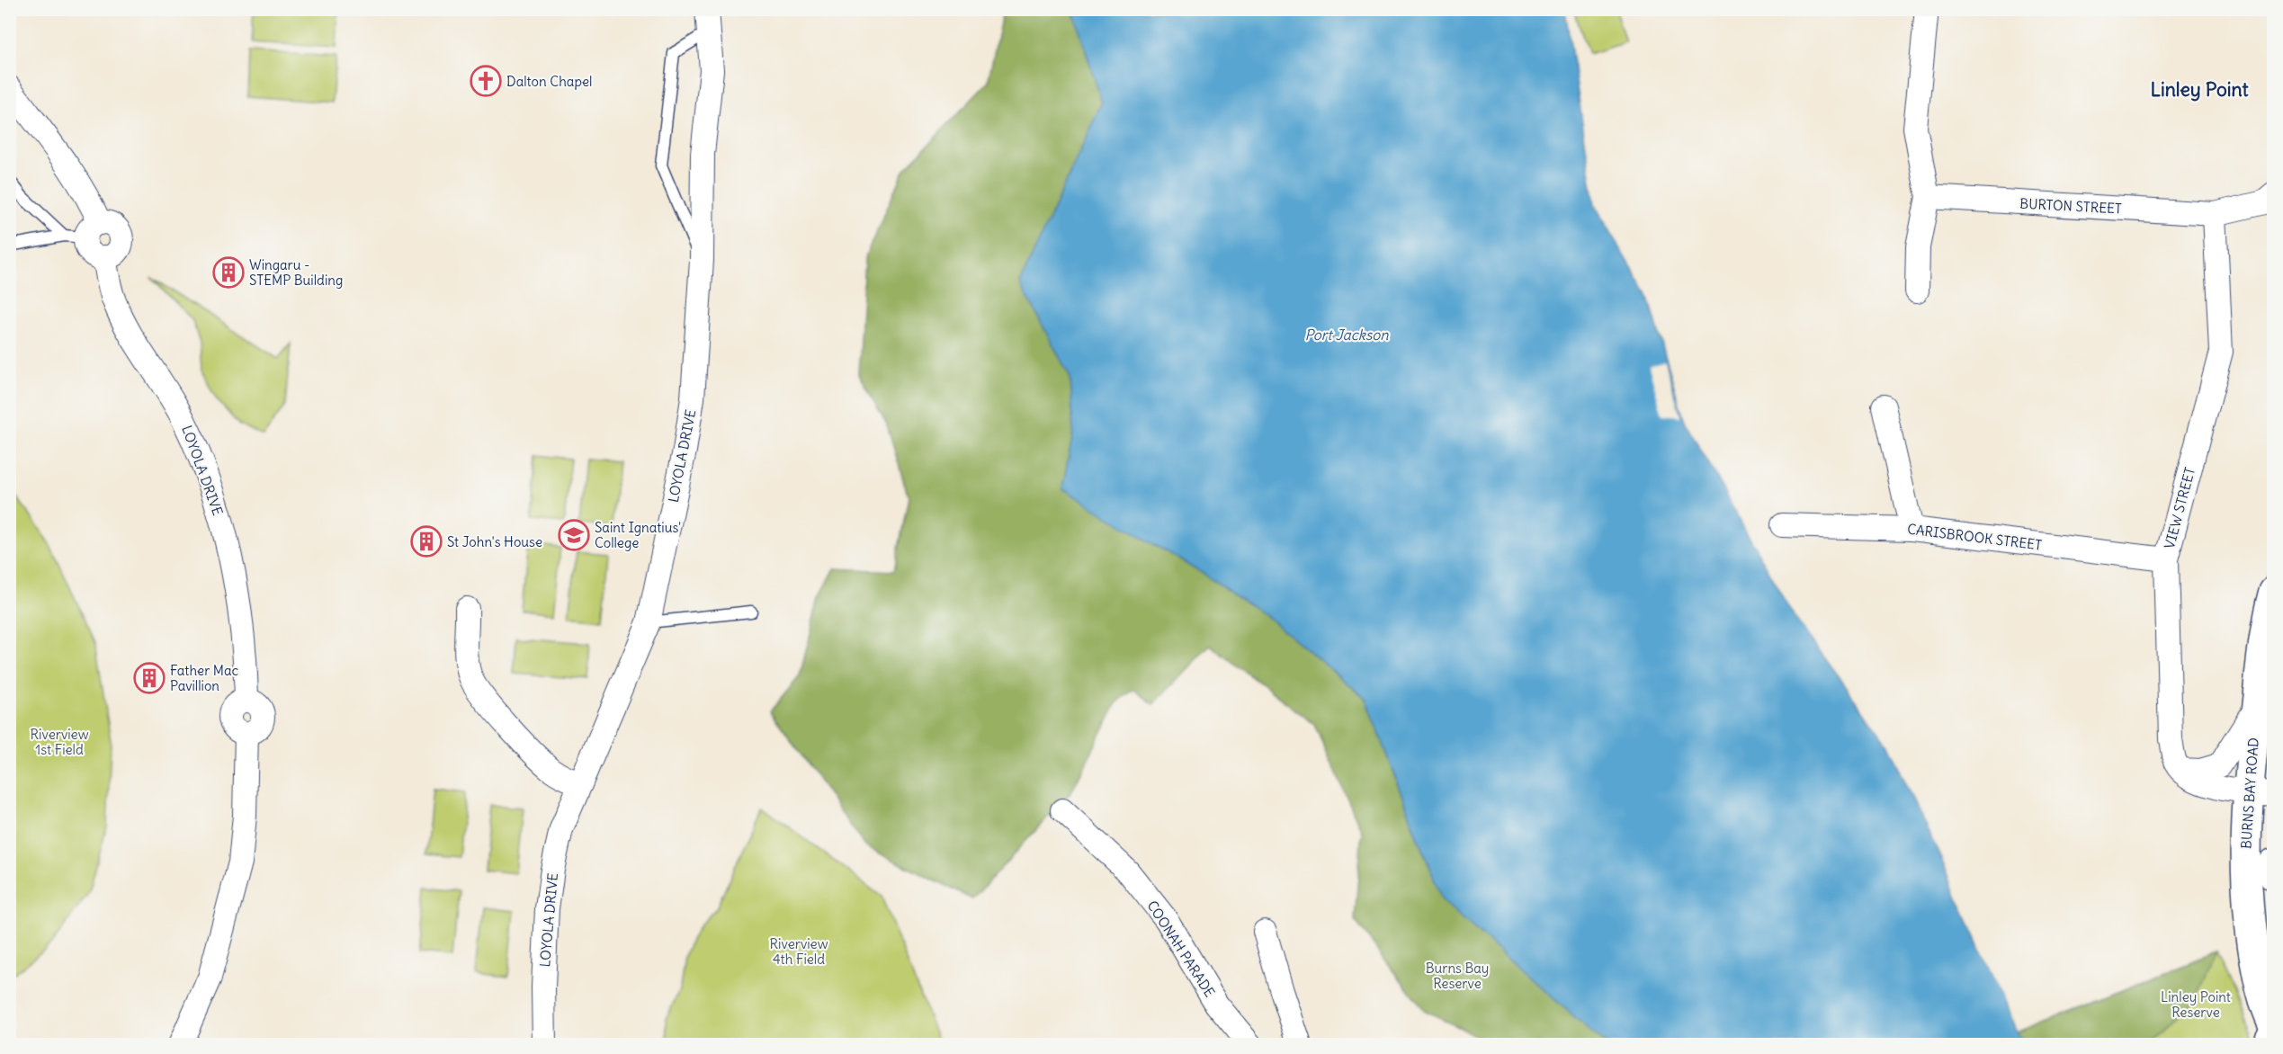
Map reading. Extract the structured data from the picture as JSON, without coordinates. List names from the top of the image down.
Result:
{
  "streets": {
    "main road": ["BURNS BAY ROAD"],
    "street": [
      "BURTON STREET",
      "LOYOLA DRIVE",
      "VIEW STREET",
      "CARISBROOK STREET",
      "COONAH PARADE"
    ]
  },
  "crossings": [
    ["BURTON STREET", "VIEW STREET"],
    ["VIEW STREET", "CARISBROOK STREET"]
  ],
  "districts": ["Linley Point"],
  "water": ["Port Jackson"],
  "parks": [
    "Riverview 1st Field",
    "Riverview 4th Field",
    "Burns Bay Reserve",
    "Linley Point Reserve"
  ],
  "places": {
    "church": ["Dalton Chapel"],
    "building": ["Wingaru - STEMP Building", "St John's House", "Father Mac Pavillion"],
    "school or university": ["Saint Ignatius' College"]
  }
}
